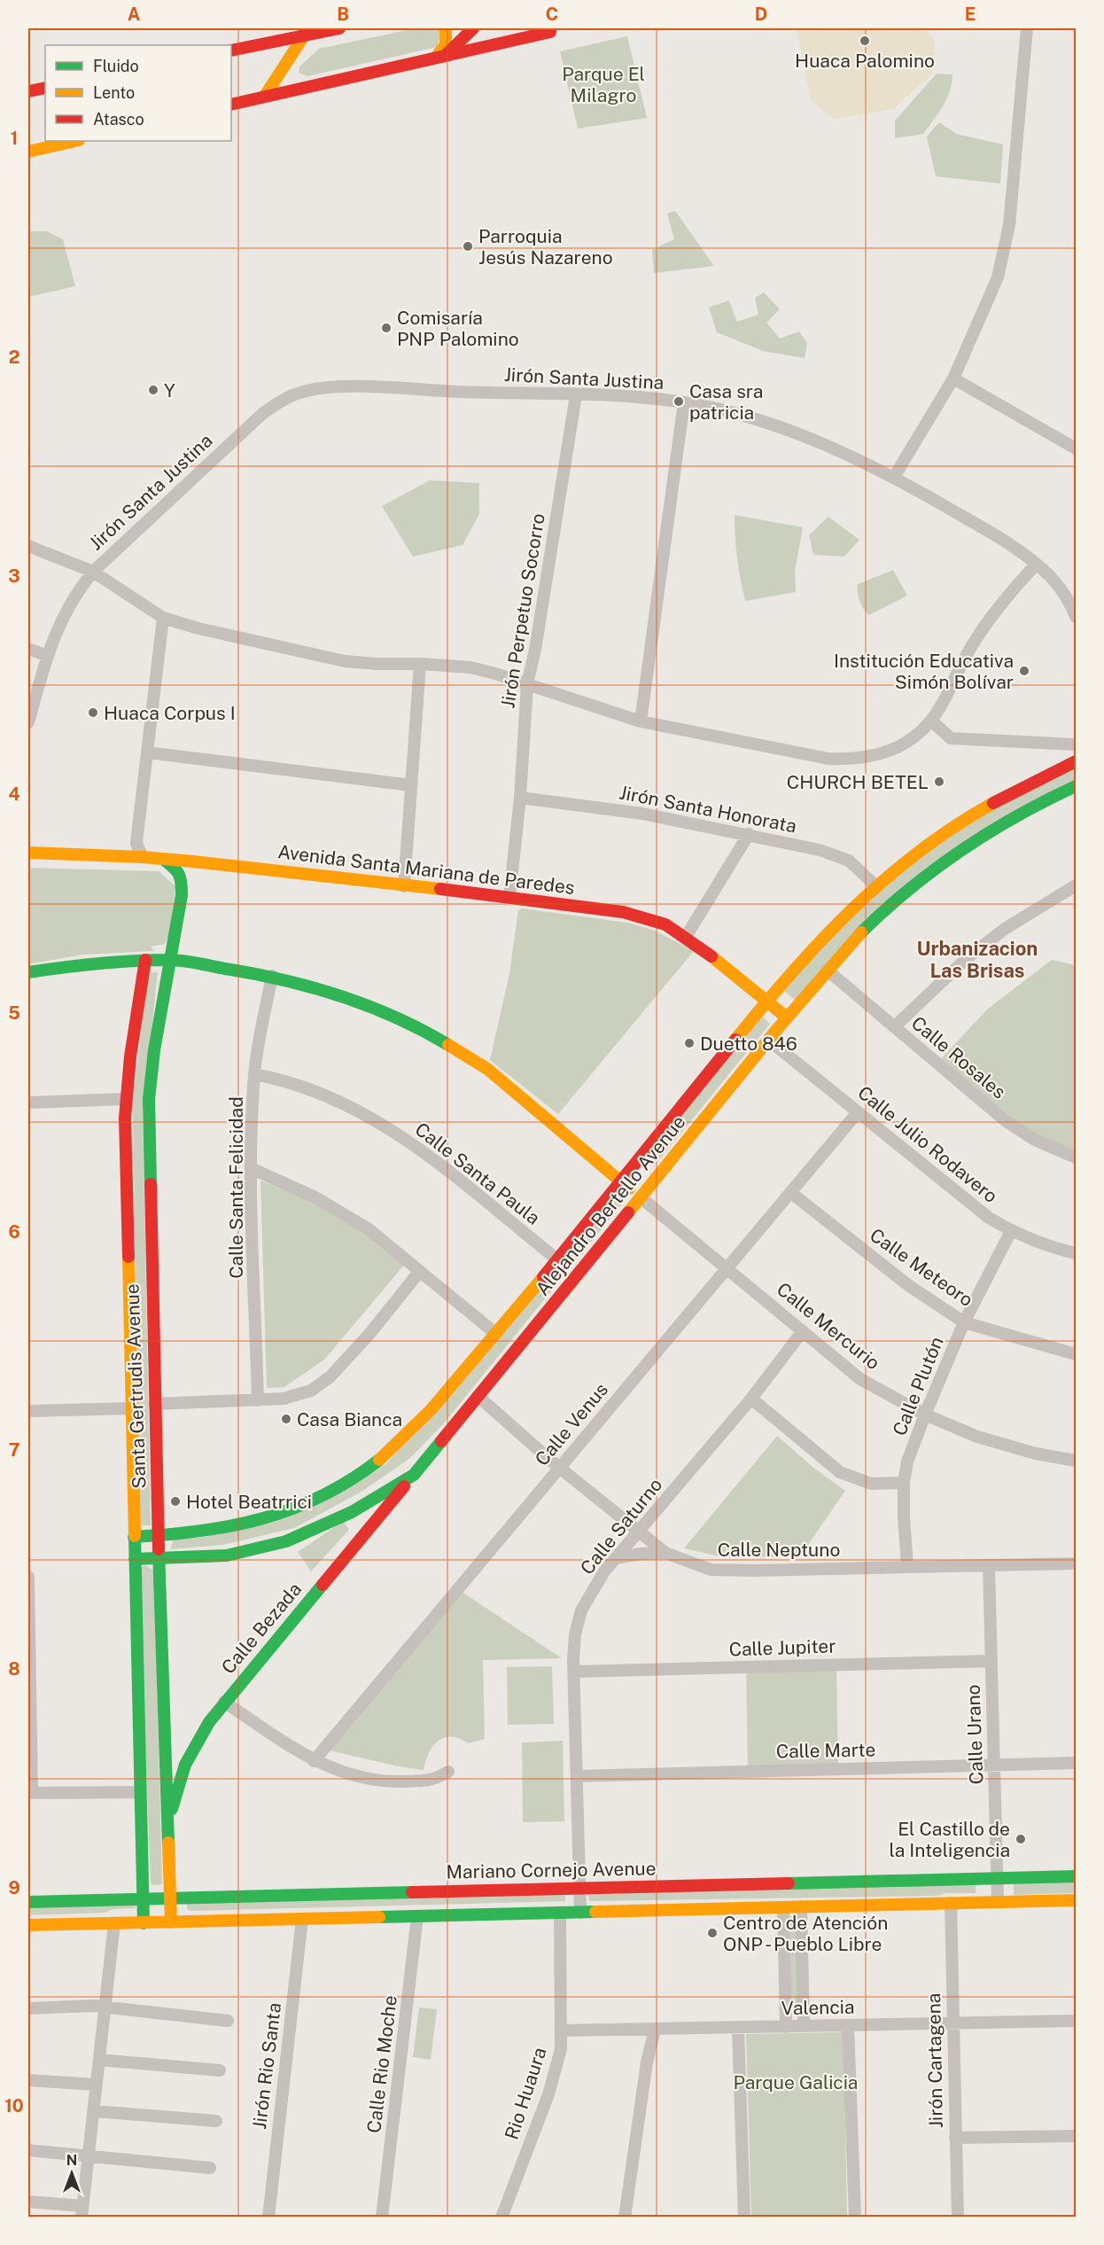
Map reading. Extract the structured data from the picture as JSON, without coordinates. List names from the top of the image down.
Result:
{
  "streets": {
    "main road": [
      "Avenida Santa Mariana de Paredes",
      "Alejandro Bertello Avenue",
      "Santa Gertrudis Avenue",
      "Calle Bezada",
      "Mariano Cornejo Avenue"
    ],
    "street": [
      "Jirón Santa Justina",
      "Jirón Perpetuo Socorro",
      "Jirón Santa Honorata",
      "Calle Rosales",
      "Calle Julio Rodavero",
      "Calle Santa Paula",
      "Calle Santa Felicidad",
      "Calle Meteoro",
      "Calle Mercurio",
      "Calle Plutón",
      "Calle Venus",
      "Calle Saturno",
      "Calle Neptuno",
      "Calle Jupiter",
      "Calle Urano",
      "Calle Marte",
      "Valencia",
      "Jirón Cartagena",
      "Calle Rio Moche",
      "Jirón Rio Santa",
      "Rio Huaura"
    ]
  },
  "crossings": [
    ["Jirón Santa Justina", "Jirón Perpetuo Socorro"],
    ["Jirón Perpetuo Socorro", "Jirón Santa Honorata"],
    ["Jirón Perpetuo Socorro", "Avenida Santa Mariana de Paredes"],
    ["Jirón Santa Honorata", "Alejandro Bertello Avenue"],
    ["Avenida Santa Mariana de Paredes", "Alejandro Bertello Avenue"],
    ["Avenida Santa Mariana de Paredes", "Santa Gertrudis Avenue"],
    ["Calle Rosales", "Alejandro Bertello Avenue"],
    ["Calle Julio Rodavero", "Alejandro Bertello Avenue"],
    ["Calle Julio Rodavero", "Calle Plutón"],
    ["Calle Julio Rodavero", "Calle Venus"],
    ["Calle Santa Paula", "Calle Santa Felicidad"],
    ["Calle Santa Paula", "Alejandro Bertello Avenue"],
    ["Alejandro Bertello Avenue", "Calle Mercurio"],
    ["Alejandro Bertello Avenue", "Santa Gertrudis Avenue"],
    ["Alejandro Bertello Avenue", "Calle Neptuno"],
    ["Alejandro Bertello Avenue", "Calle Bezada"],
    ["Calle Meteoro", "Calle Plutón"],
    ["Calle Meteoro", "Calle Venus"],
    ["Calle Mercurio", "Calle Plutón"],
    ["Calle Mercurio", "Calle Venus"],
    ["Calle Mercurio", "Calle Saturno"],
    ["Santa Gertrudis Avenue", "Calle Bezada"],
    ["Santa Gertrudis Avenue", "Mariano Cornejo Avenue"],
    ["Calle Plutón", "Calle Neptuno"],
    ["Calle Venus", "Calle Neptuno"],
    ["Calle Saturno", "Calle Neptuno"],
    ["Calle Saturno", "Calle Jupiter"],
    ["Calle Saturno", "Calle Marte"],
    ["Calle Saturno", "Mariano Cornejo Avenue"],
    ["Calle Neptuno", "Calle Urano"],
    ["Calle Jupiter", "Calle Urano"],
    ["Calle Urano", "Calle Marte"],
    ["Calle Urano", "Mariano Cornejo Avenue"],
    ["Valencia", "Jirón Cartagena"],
    ["Valencia", "Rio Huaura"]
  ],
  "districts": ["Urbanizacion Las Brisas"],
  "parks": ["Parque El Milagro", "Parque Galicia"],
  "places": [
    "Huaca Palomino",
    "Parroquia Jesús Nazareno",
    "Comisaría PNP Palomino",
    "Y",
    "Casa sra patricia",
    "Institución Educativa Simón Bolívar",
    "Huaca Corpus I",
    "CHURCH BETEL",
    "Duetto 846",
    "Casa Bianca",
    "Hotel Beatrrici",
    "El Castillo de la Inteligencia",
    "Centro de Atención ONP - Pueblo Libre"
  ],
  "legend": ["Fluido", "Lento", "Atasco"],
  "north": "top",
  "grid": {
    "columns": [
      "A",
      "B",
      "C",
      "D",
      "E"
    ],
    "rows": [
      "1",
      "2",
      "3",
      "4",
      "5",
      "6",
      "7",
      "8",
      "9",
      "10"
    ]
  }
}
